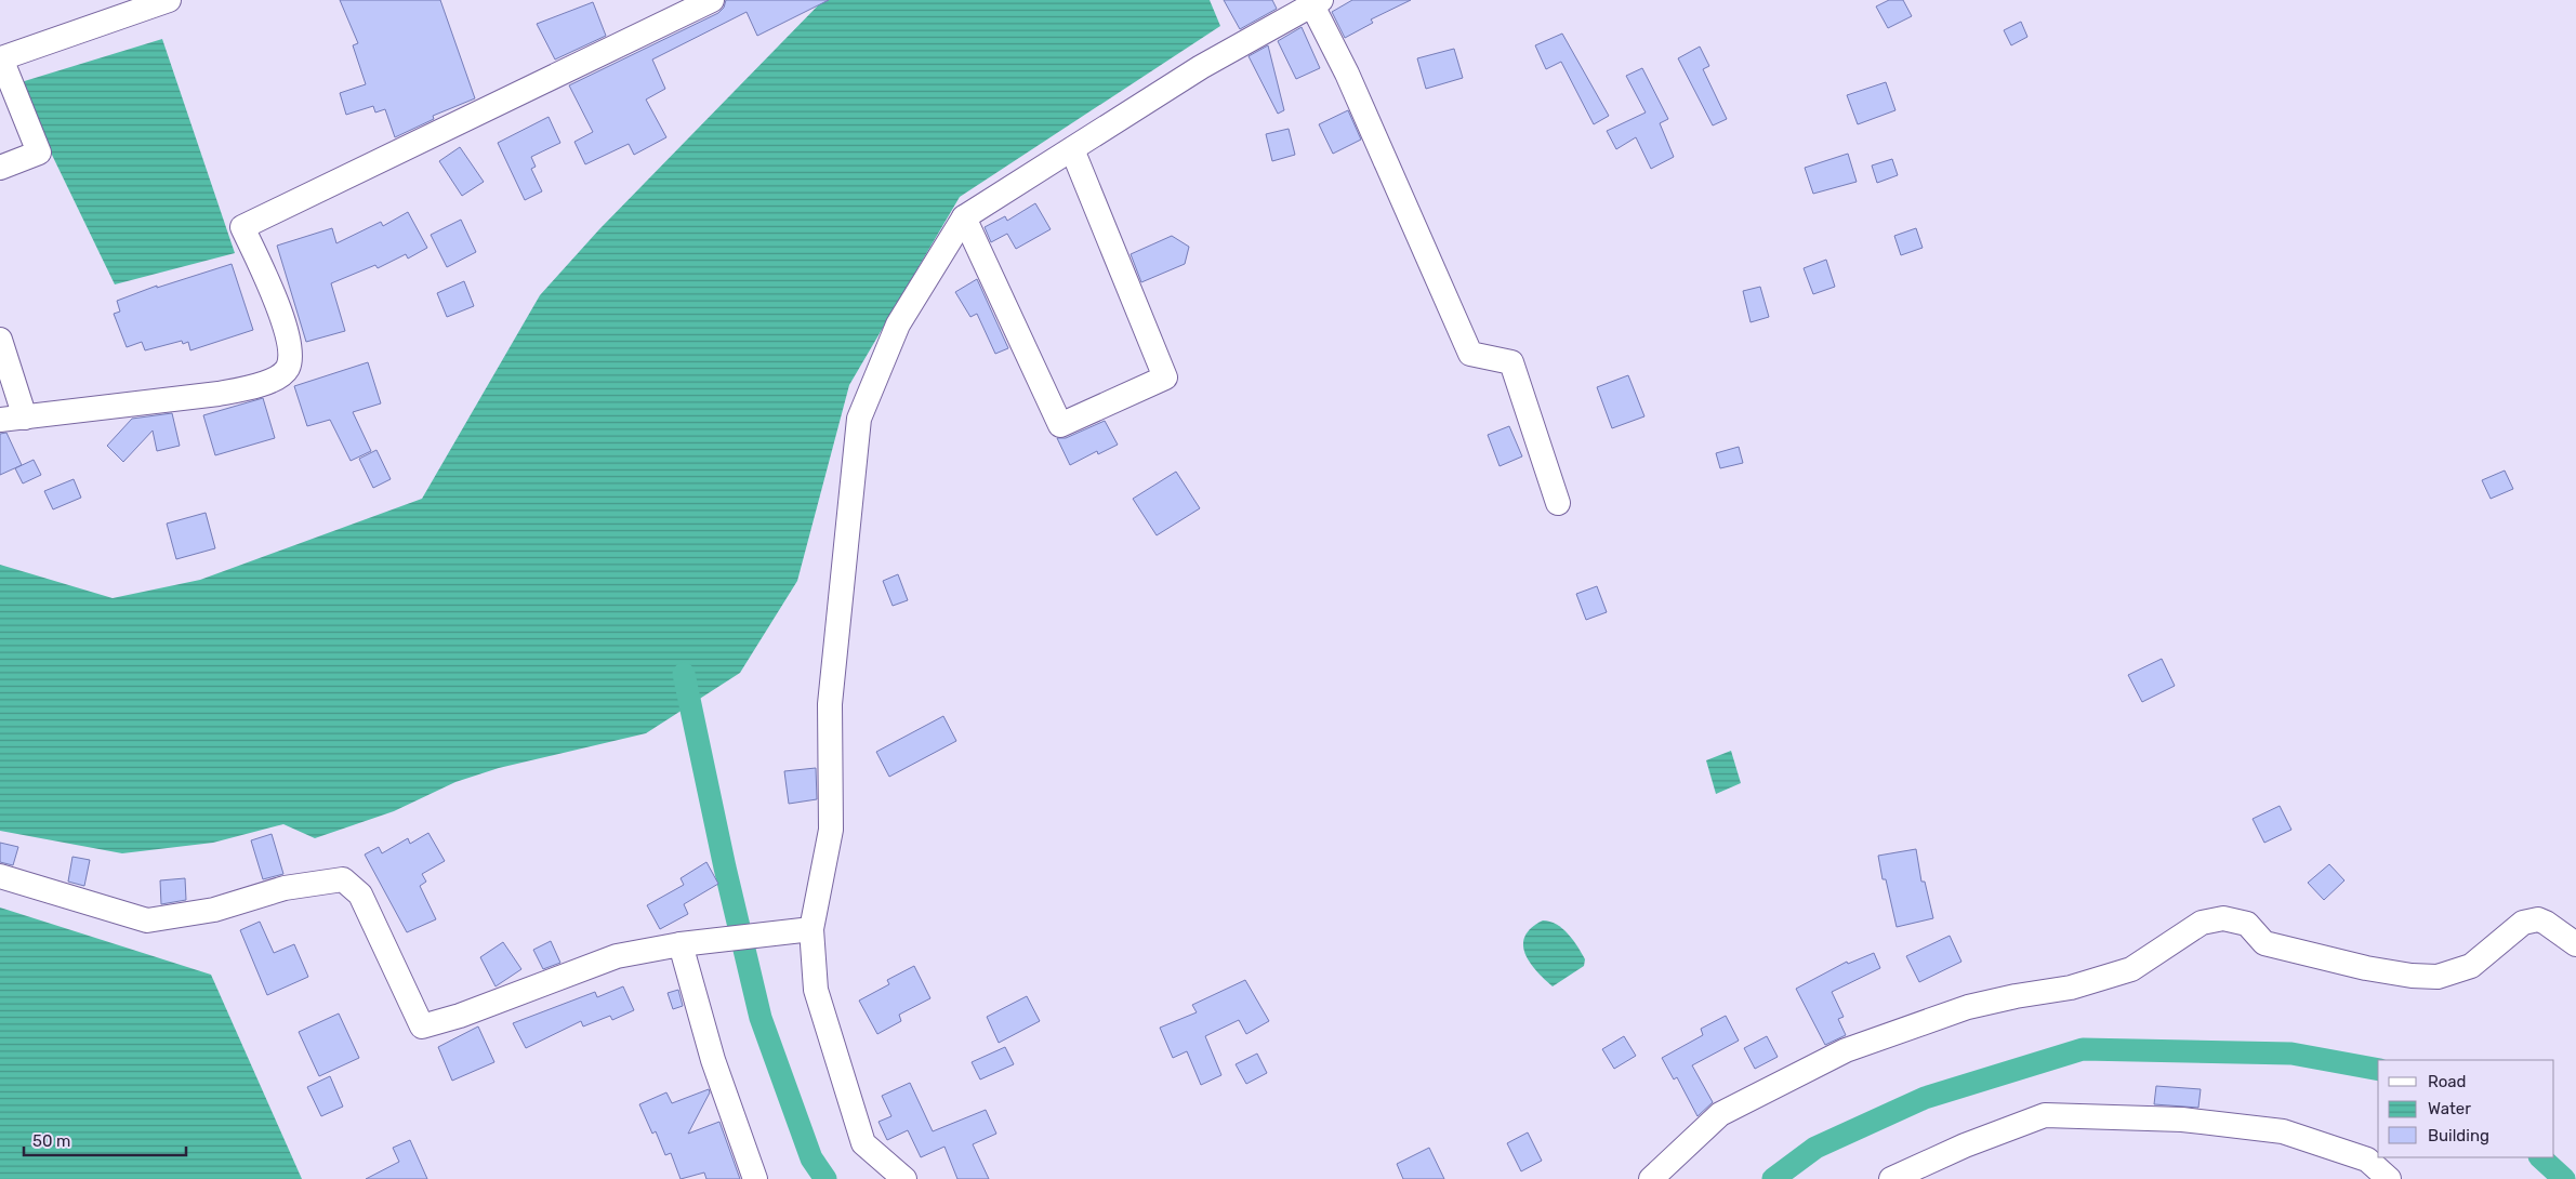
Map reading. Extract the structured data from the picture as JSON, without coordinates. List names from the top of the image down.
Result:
{
  "legend": ["Road", "Water", "Building"],
  "scale_bar": "50 m"
}
